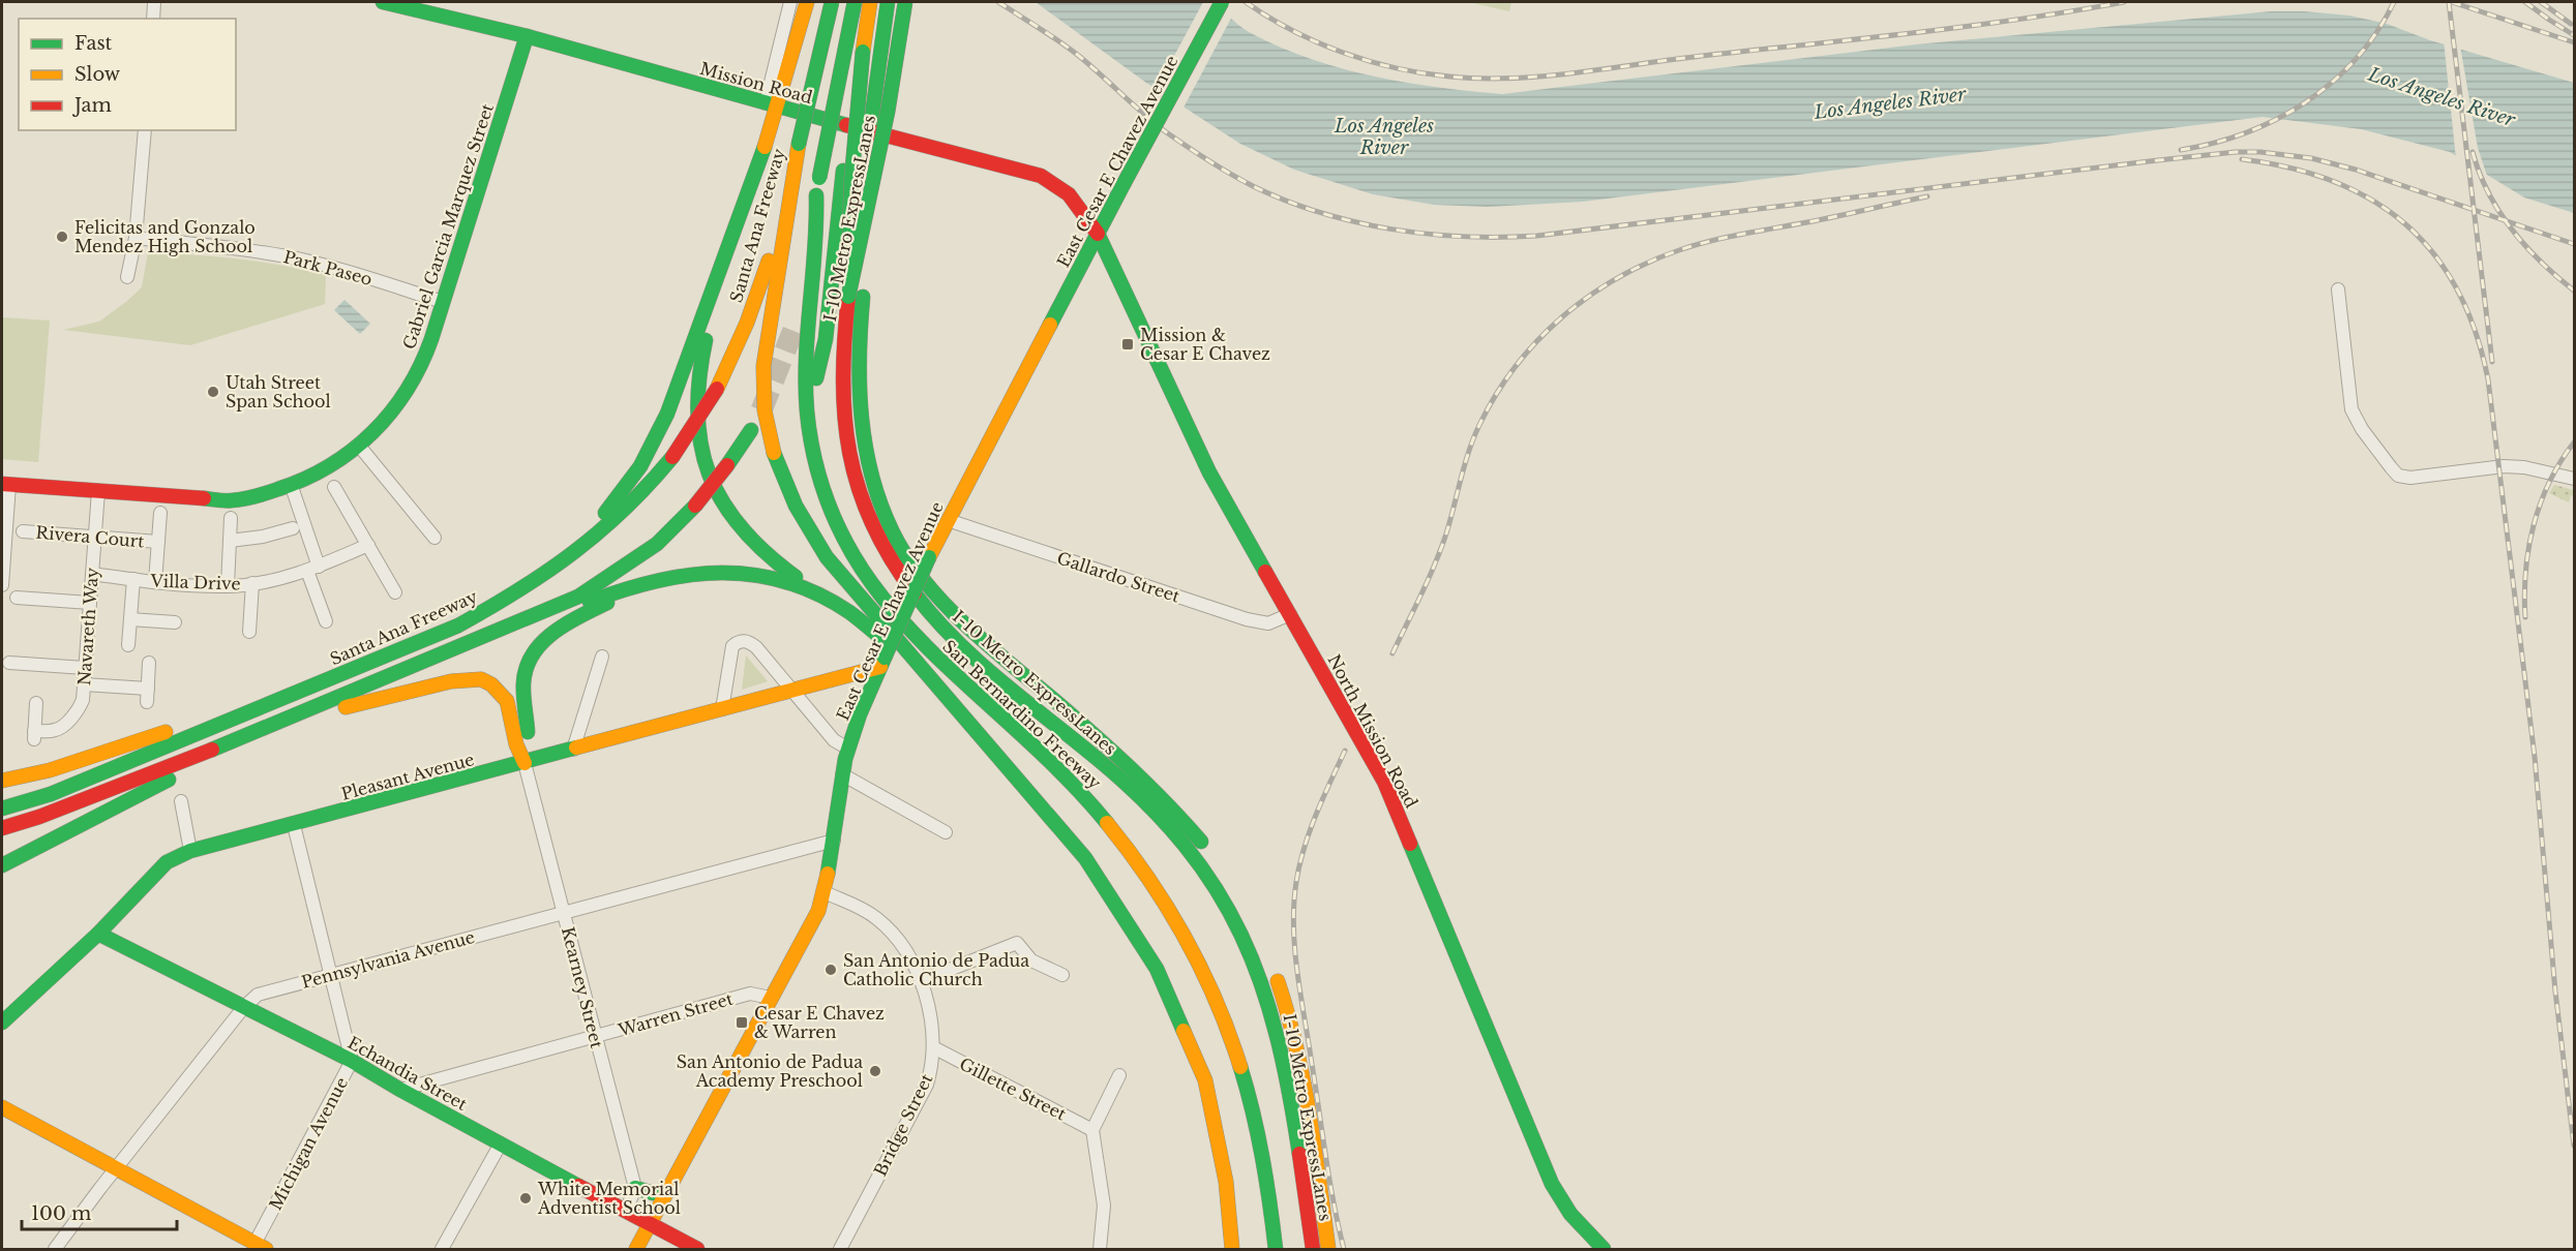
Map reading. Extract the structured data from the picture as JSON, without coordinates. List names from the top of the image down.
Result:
{
  "streets": {
    "main road": [
      "Mission Road",
      "East Cesar E Chavez Avenue",
      "I-10 Metro ExpressLanes",
      "Santa Ana Freeway",
      "Gabriel Garcia Marquez Street",
      "San Bernardino Freeway",
      "North Mission Road",
      "Pleasant Avenue",
      "Echandia Street"
    ],
    "street": [
      "Park Paseo",
      "Rivera Court",
      "Gallardo Street",
      "Villa Drive",
      "Navareth Way",
      "Pennsylvania Avenue",
      "Kearney Street",
      "Warren Street",
      "Gillette Street",
      "Bridge Street",
      "Michigan Avenue"
    ]
  },
  "crossings": [
    ["Mission Road", "East Cesar E Chavez Avenue"],
    ["Mission Road", "Gabriel Garcia Marquez Street"],
    ["Mission Road", "North Mission Road"],
    ["East Cesar E Chavez Avenue", "Gallardo Street"],
    ["East Cesar E Chavez Avenue", "North Mission Road"],
    ["East Cesar E Chavez Avenue", "Pleasant Avenue"],
    ["East Cesar E Chavez Avenue", "Pennsylvania Avenue"],
    ["East Cesar E Chavez Avenue", "Warren Street"],
    ["East Cesar E Chavez Avenue", "Echandia Street"],
    ["East Cesar E Chavez Avenue", "Bridge Street"],
    ["Gabriel Garcia Marquez Street", "Park Paseo"],
    ["Gabriel Garcia Marquez Street", "Navareth Way"],
    ["Rivera Court", "Navareth Way"],
    ["Gallardo Street", "North Mission Road"],
    ["Villa Drive", "Navareth Way"],
    ["Pleasant Avenue", "Kearney Street"],
    ["Pleasant Avenue", "Echandia Street"],
    ["Pleasant Avenue", "Michigan Avenue"],
    ["Pennsylvania Avenue", "Kearney Street"],
    ["Pennsylvania Avenue", "Echandia Street"],
    ["Pennsylvania Avenue", "Michigan Avenue"],
    ["Kearney Street", "Warren Street"],
    ["Warren Street", "Echandia Street"],
    ["Echandia Street", "Michigan Avenue"],
    ["Gillette Street", "Bridge Street"]
  ],
  "water": ["Los Angeles River"],
  "places": {
    "other": [
      "Felicitas and Gonzalo Mendez High School",
      "Utah Street Span School",
      "San Antonio de Padua Catholic Church",
      "San Antonio de Padua Academy Preschool",
      "White Memorial Adventist School"
    ],
    "transit": ["Mission & Cesar E Chavez", "Cesar E Chavez & Warren"]
  },
  "legend": ["Fast", "Slow", "Jam"],
  "scale_bar": "100 m"
}
